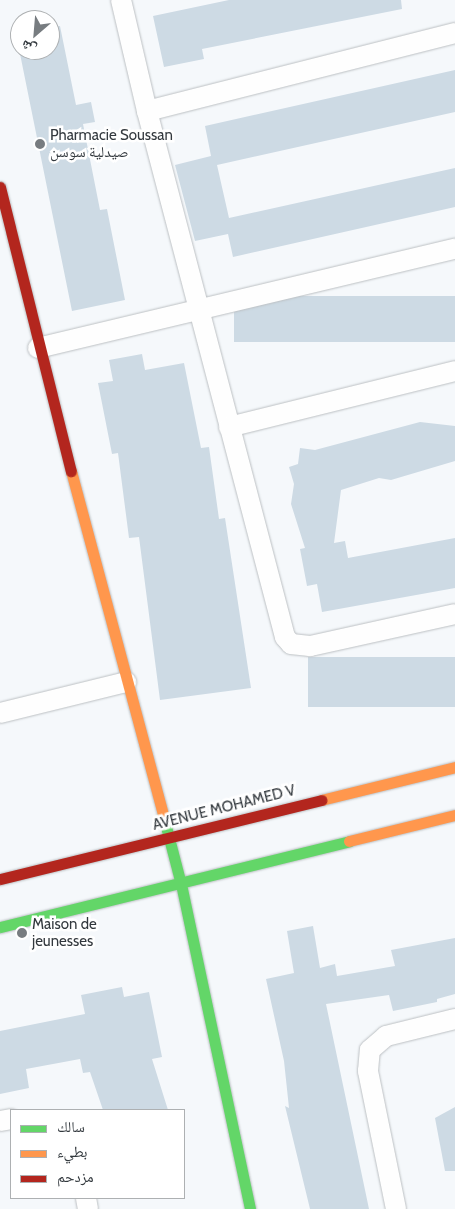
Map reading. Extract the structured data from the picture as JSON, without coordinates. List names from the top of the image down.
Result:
{
  "streets": {
    "street": ["AVENUE MOHAMED V"]
  },
  "places": ["Pharmacie Soussan صيدلية سوسن", "Maison de jeunesses"],
  "legend": ["سالك", "بطيء", "مزدحم"],
  "north": "bottom left"
}
